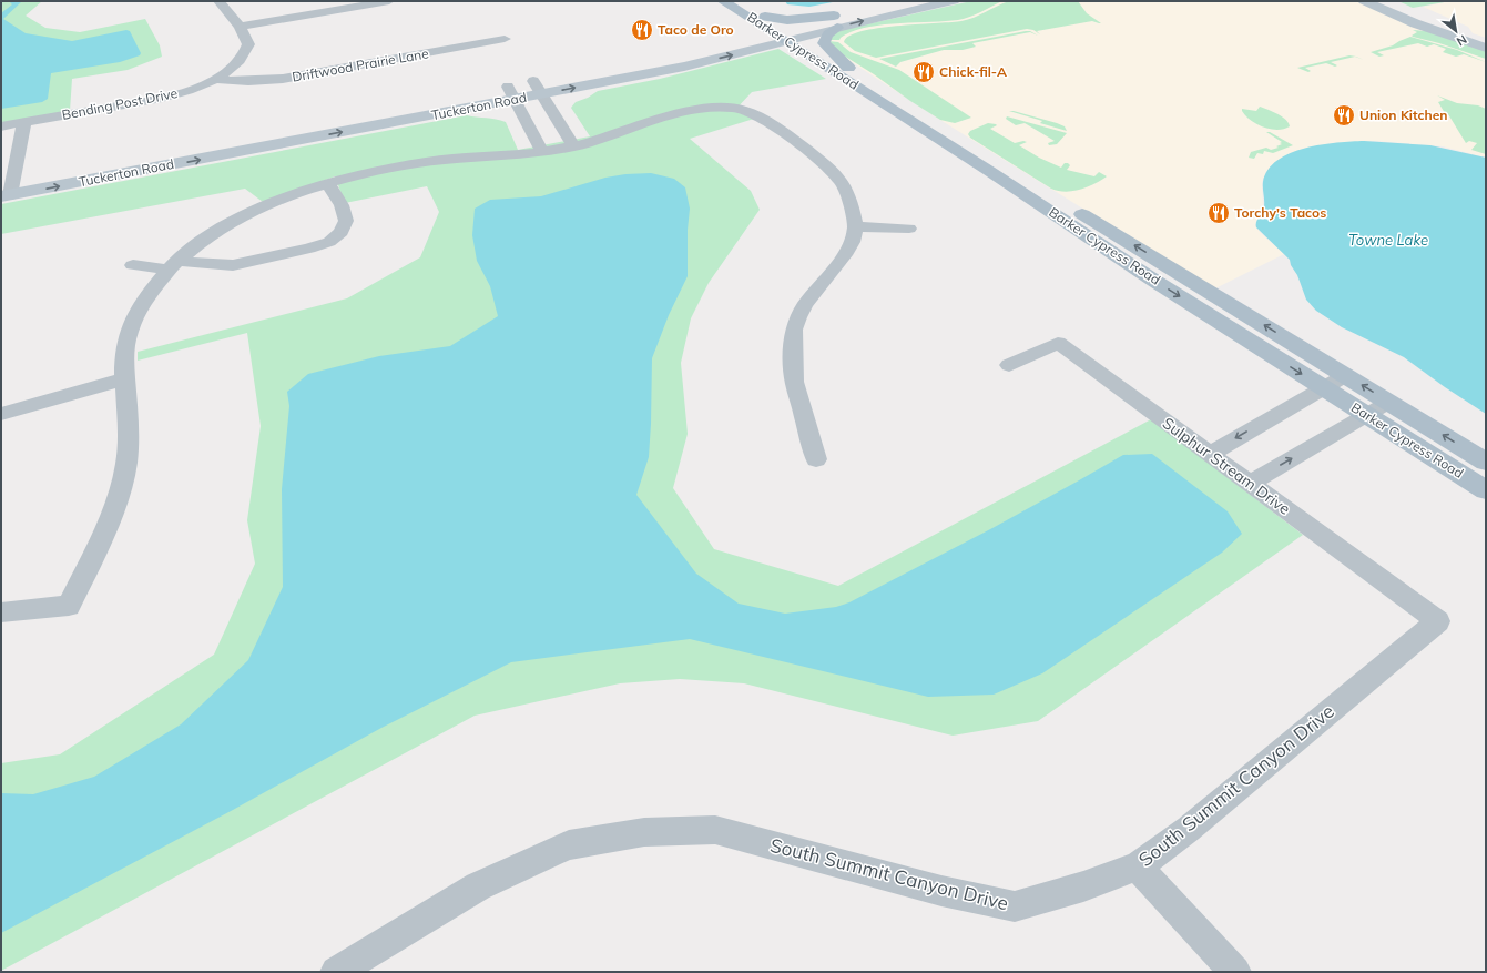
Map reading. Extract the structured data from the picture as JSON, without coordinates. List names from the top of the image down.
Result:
{
  "streets": {
    "main road": ["Barker Cypress Road", "Tuckerton Road"],
    "street": [
      "Driftwood Prairie Lane",
      "Bending Post Drive",
      "Sulphur Stream Drive",
      "South Summit Canyon Drive"
    ]
  },
  "crossings": [
    ["Barker Cypress Road", "Tuckerton Road"],
    ["Driftwood Prairie Lane", "Bending Post Drive"],
    ["Sulphur Stream Drive", "South Summit Canyon Drive"]
  ],
  "water": ["Towne Lake"],
  "places": {
    "restaurant": [
      "Taco de Oro",
      "Chick-fil-A",
      "Union Kitchen",
      "Torchy's Tacos"
    ]
  },
  "north": "bottom right"
}
